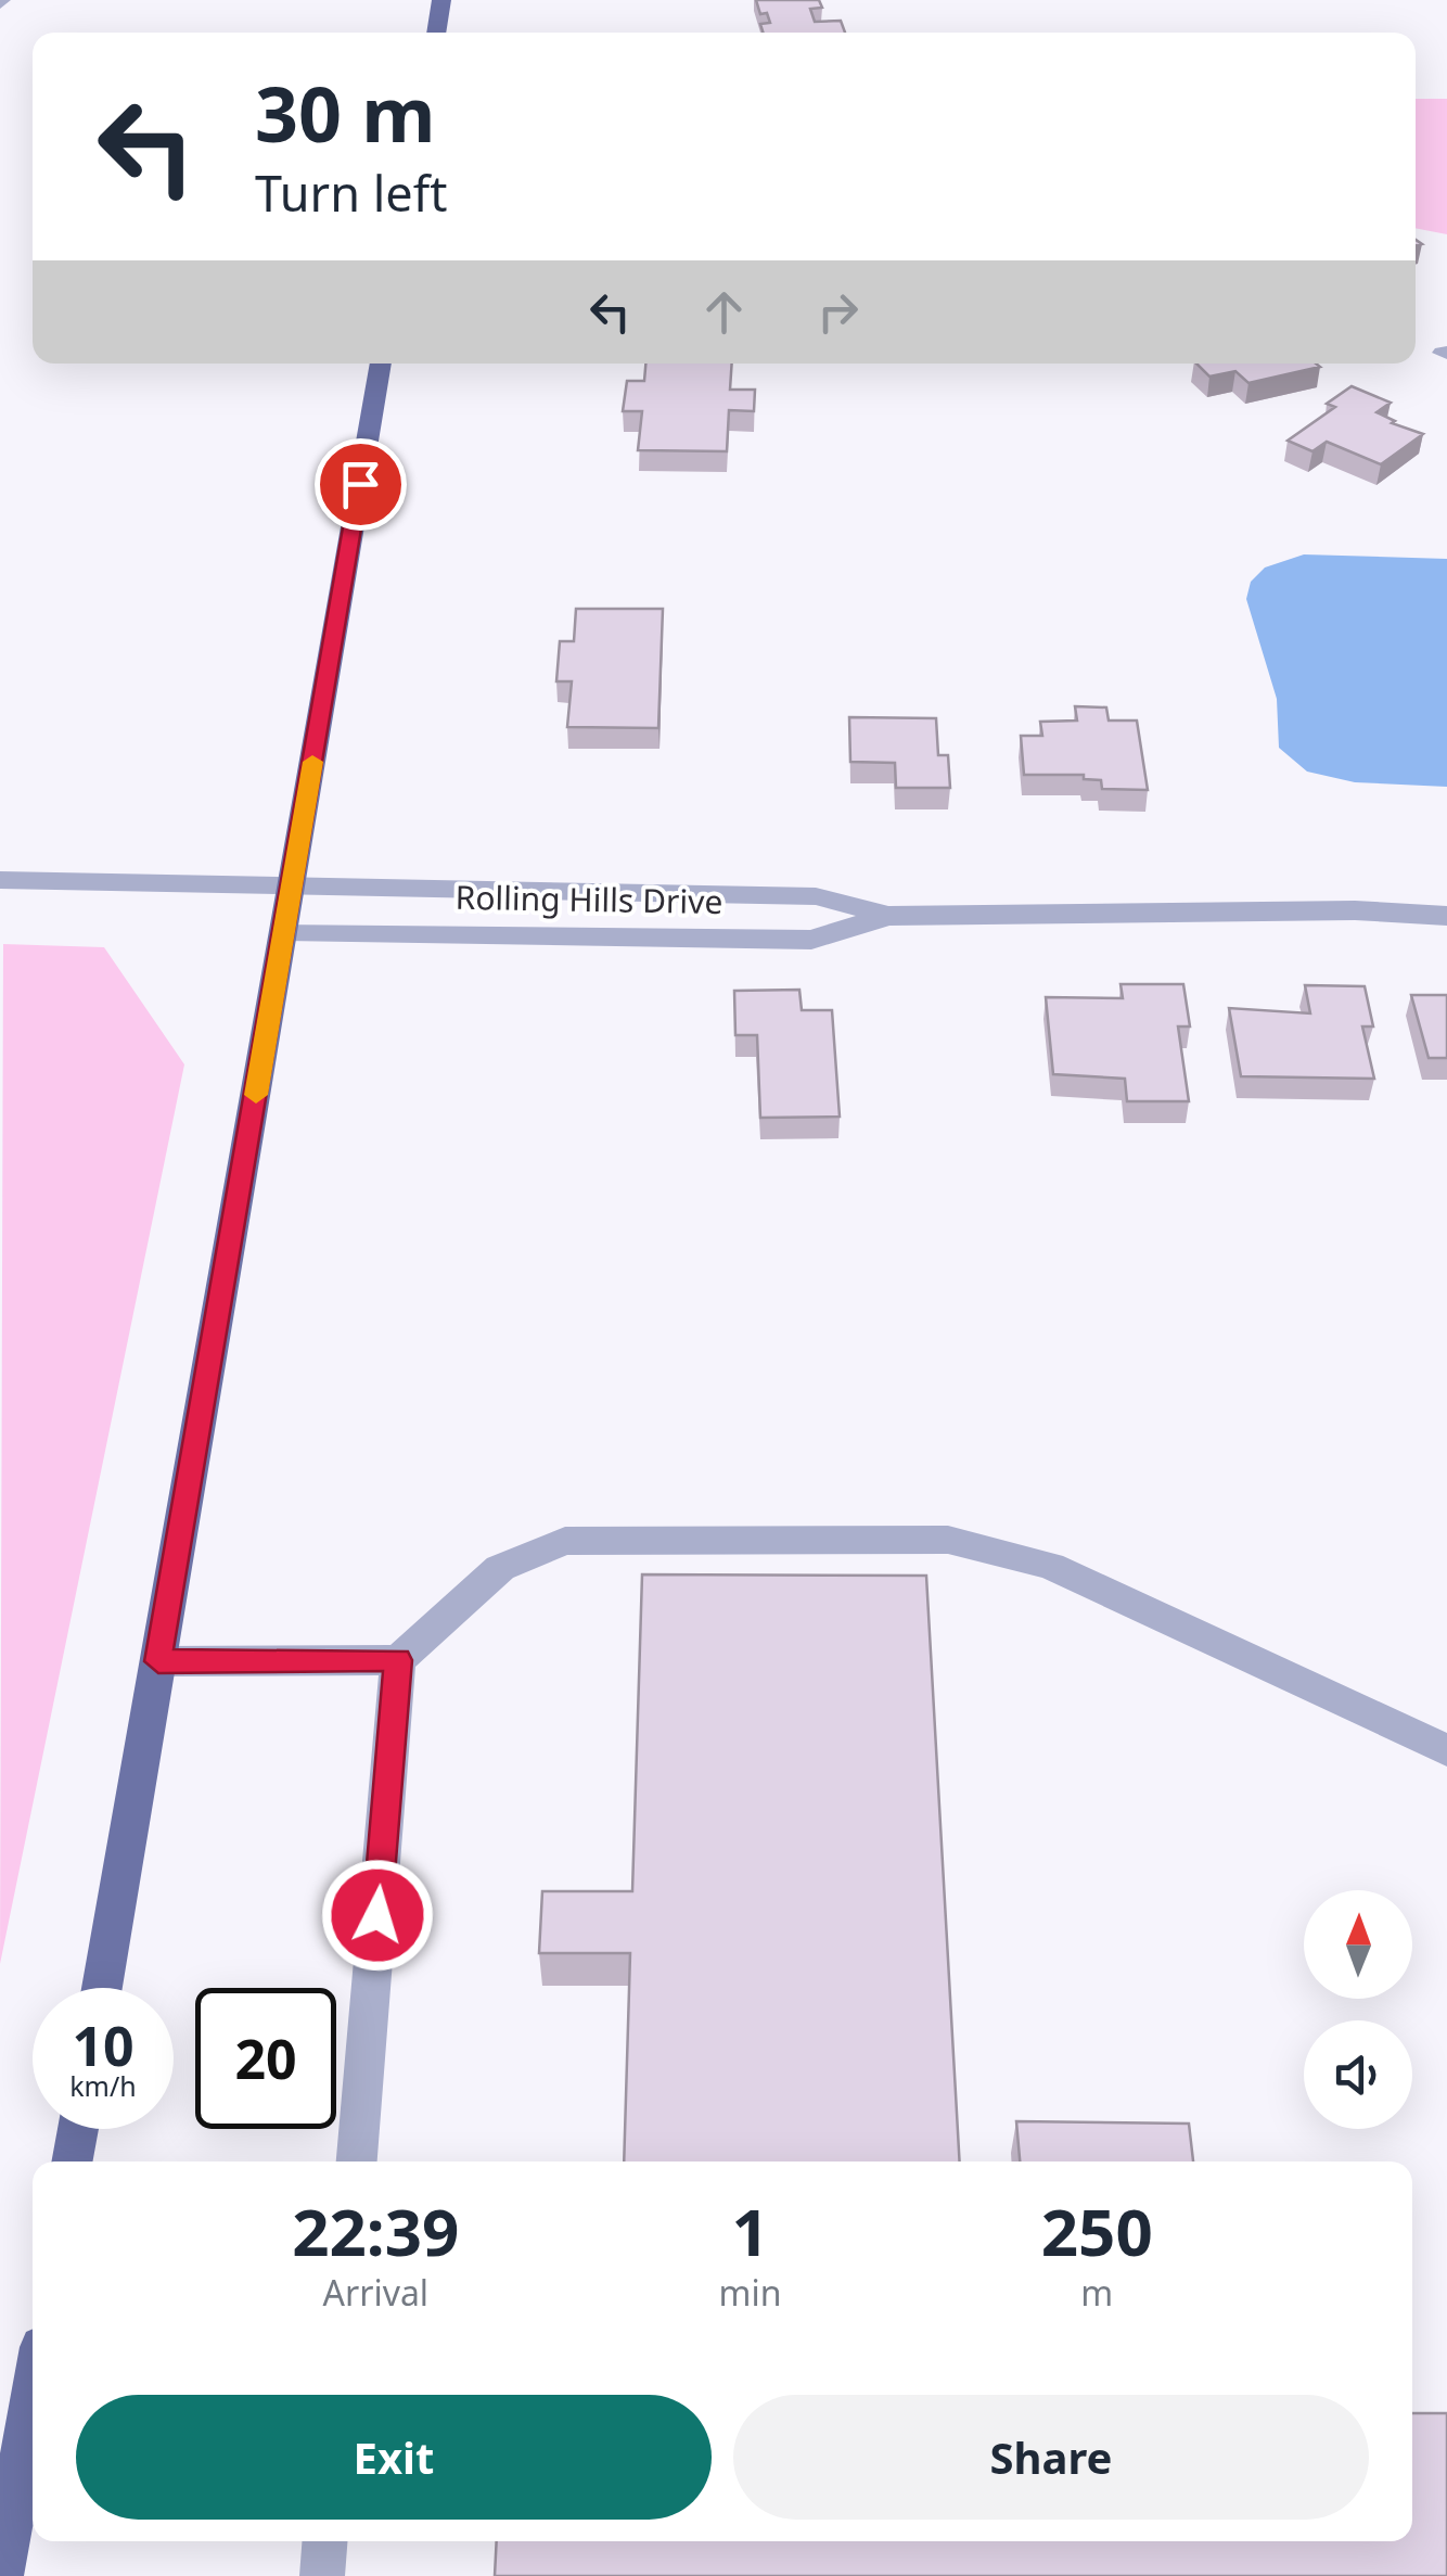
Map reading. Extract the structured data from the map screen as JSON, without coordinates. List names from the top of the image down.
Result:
{
  "streets": {
    "street": ["Rolling Hills Drive"]
  },
  "north": "top",
  "page": {
    "turn": ["30 m", "Turn left"],
    "speed": "10 km/h",
    "limit": "20",
    "eta": [
      "22:39",
      "Arrival",
      "1",
      "min",
      "250",
      "m"
    ],
    "buttons": ["Exit", "Share"]
  }
}
